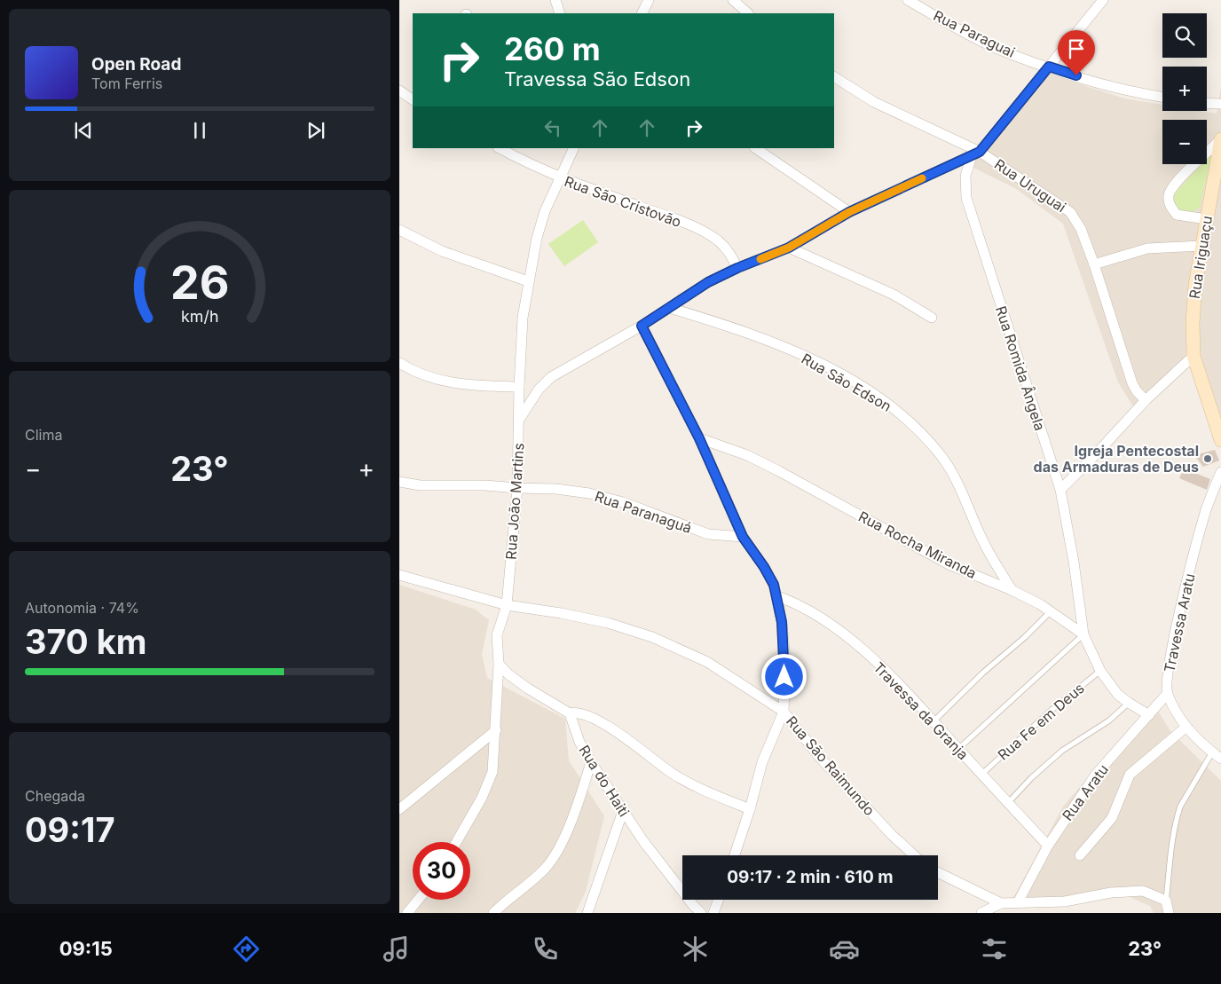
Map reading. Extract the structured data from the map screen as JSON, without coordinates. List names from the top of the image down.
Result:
{
  "streets": {
    "main road": ["Rua Iriguaçu"],
    "street": [
      "Rua Paraguai",
      "Rua Uruguai",
      "Rua São Cristovão",
      "Rua Romida Ângela",
      "Rua São Edson",
      "Rua João Martins",
      "Rua Paranaguá",
      "Rua Rocha Miranda",
      "Travessa Aratu",
      "Travessa da Granja",
      "Rua São Raimundo",
      "Rua do Haiti",
      "Rua Aratu"
    ],
    "lane": ["Rua Fe em Deus"]
  },
  "crossings": [
    ["Rua Uruguai", "Rua Romida Ângela"],
    ["Rua São Cristovão", "Rua João Martins"],
    ["Rua Romida Ângela", "Rua Rocha Miranda"],
    ["Rua São Edson", "Rua Rocha Miranda"],
    ["Rua João Martins", "Rua Paranaguá"],
    ["Rua João Martins", "Rua São Raimundo"],
    ["Travessa Aratu", "Rua Aratu"],
    ["Travessa da Granja", "Rua Fe em Deus"],
    ["Travessa da Granja", "Rua Aratu"]
  ],
  "places": ["Igreja Pentecostal das Armaduras de Deus"],
  "page": {
    "map_buttons": ["+", "−"],
    "turn": ["260 m", "Travessa São Edson"],
    "song": ["Open Road", "Tom Ferris"],
    "tile": [
      "Clima",
      ["Autonomia · 74%", "370 km"],
      ["Chegada", "09:17"]
    ],
    "heat": ["−", "23°", "+"],
    "limit": "30",
    "trip": "09:17 · 2 min · 610 m",
    "tabs": ["09:15", "23°"],
    "gauge": ["26", "km/h"]
  }
}
